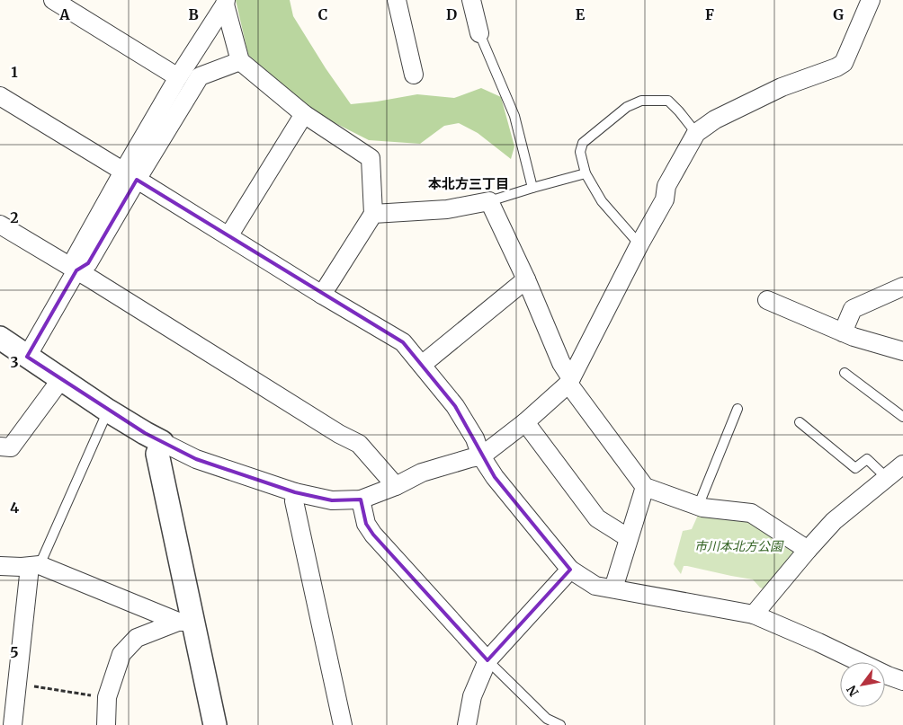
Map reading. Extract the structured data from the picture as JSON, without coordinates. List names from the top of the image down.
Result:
{
  "districts": ["本北方三丁目"],
  "parks": ["市川本北方公園"],
  "north": "bottom left",
  "grid": {
    "columns": [
      "A",
      "B",
      "C",
      "D",
      "E",
      "F",
      "G"
    ],
    "rows": [
      "1",
      "2",
      "3",
      "4",
      "5"
    ]
  }
}
